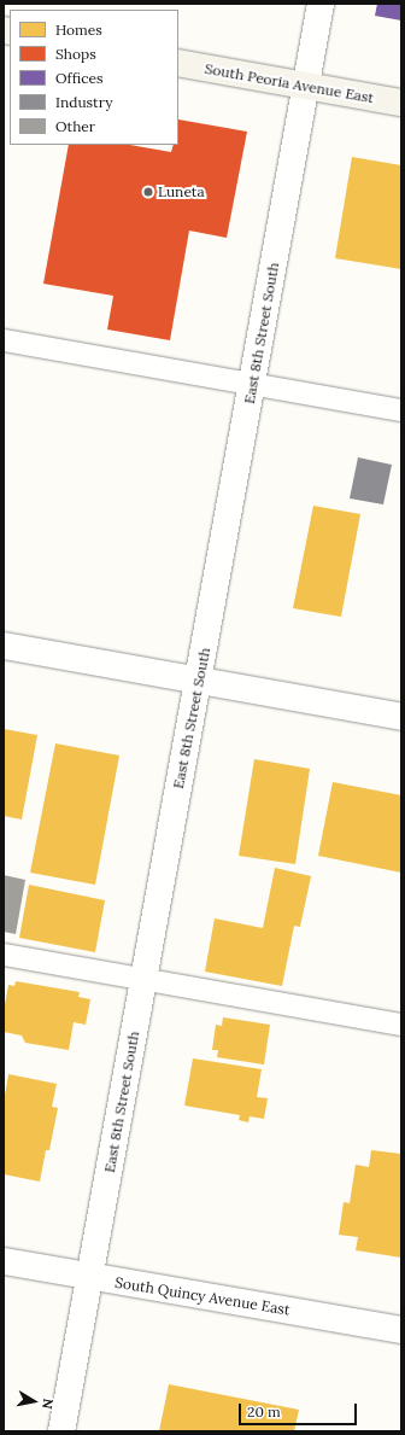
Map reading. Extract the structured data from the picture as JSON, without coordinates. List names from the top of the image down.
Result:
{
  "streets": {
    "main road": ["South Peoria Avenue East"],
    "street": ["East 8th Street South", "South Quincy Avenue East"]
  },
  "crossings": [
    ["South Peoria Avenue East", "East 8th Street South"],
    ["East 8th Street South", "South Quincy Avenue East"]
  ],
  "places": ["Luneta"],
  "legend": [
    "Homes",
    "Shops",
    "Offices",
    "Industry",
    "Other"
  ],
  "scale_bar": "20 m",
  "north": "right"
}
